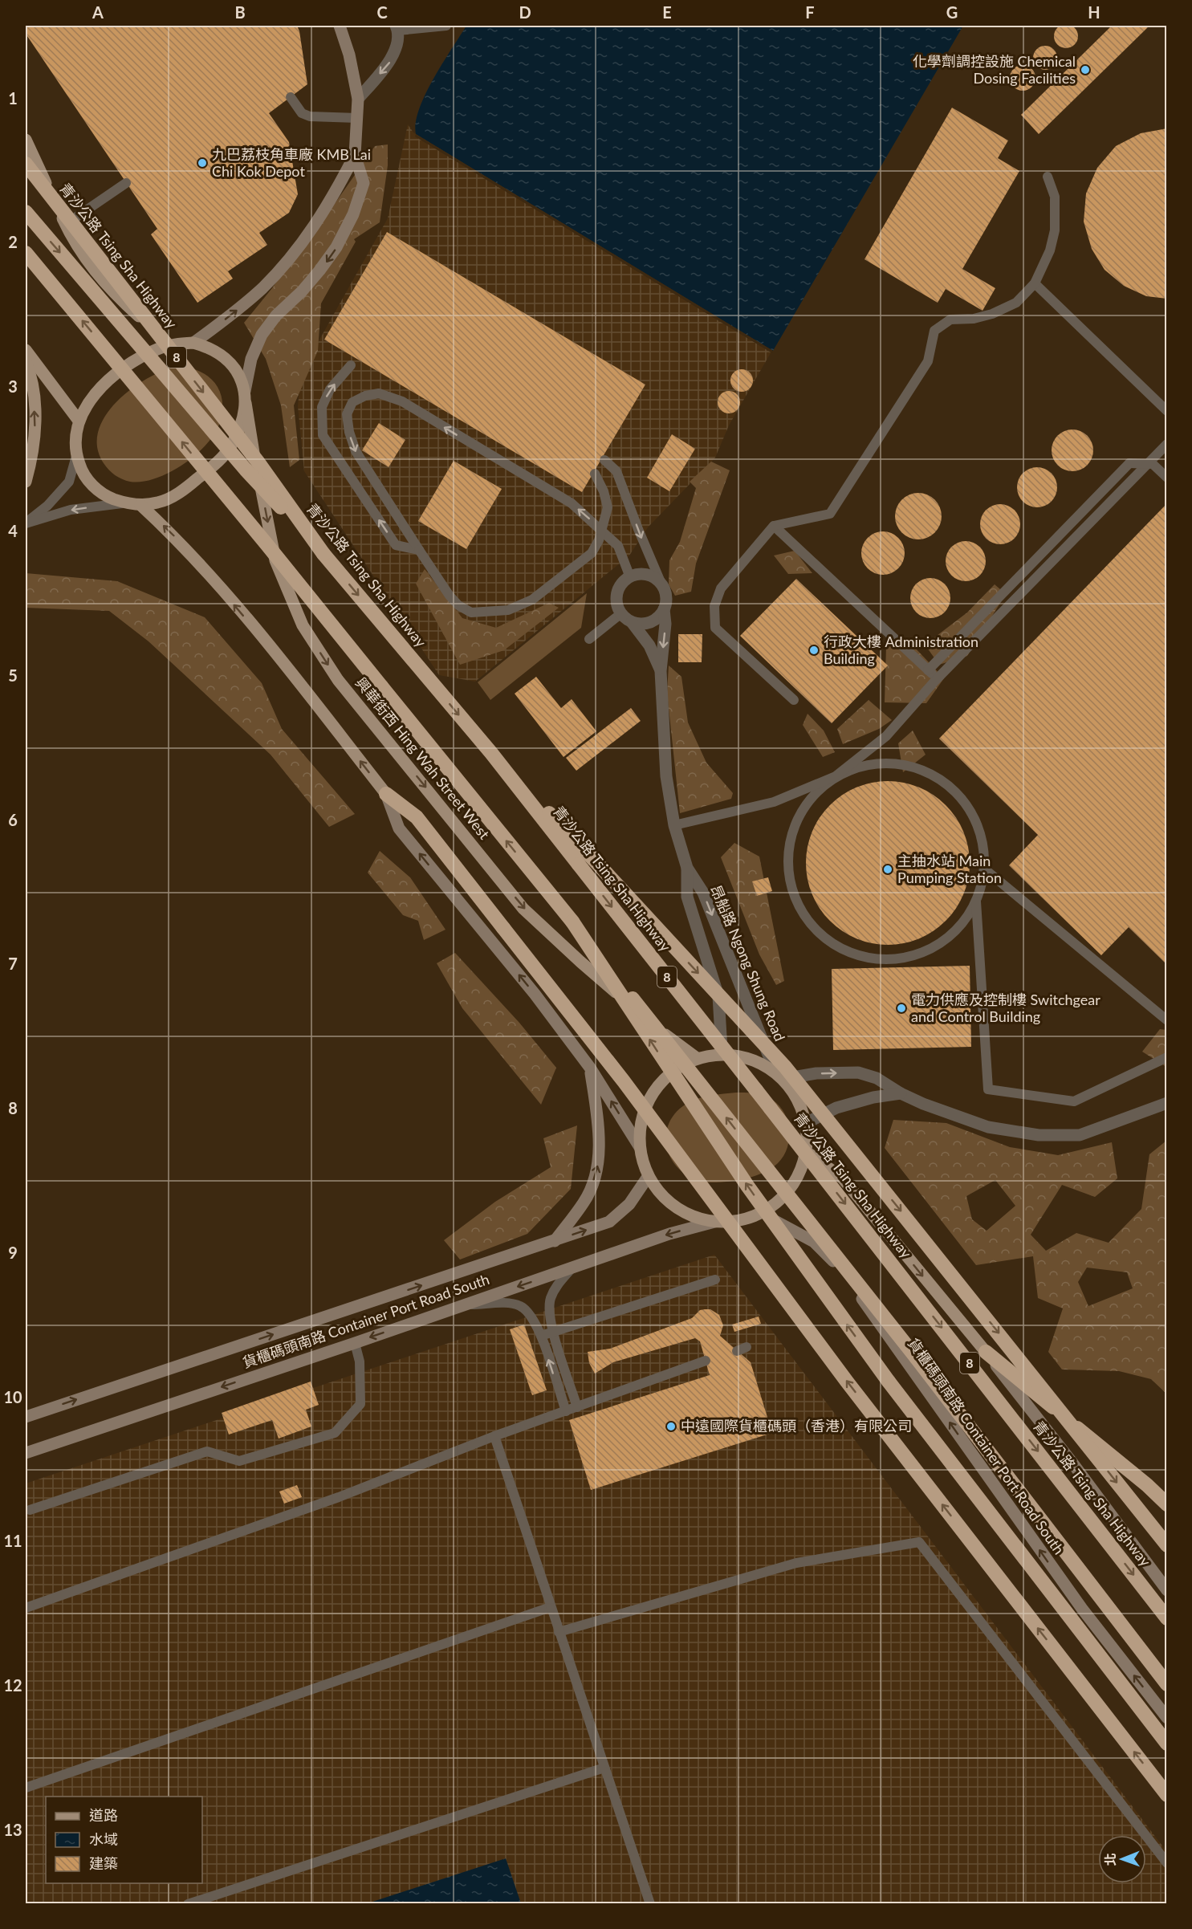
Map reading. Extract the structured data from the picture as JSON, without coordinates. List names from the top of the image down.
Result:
{
  "streets": {
    "highway": ["青沙公路 Tsing Sha Highway", "8"],
    "main road": ["興華街西 Hing Wah Street West"],
    "street": ["昂船路 Ngong Shung Road", "貨櫃碼頭南路 Container Port Road South"]
  },
  "crossings": [
    ["興華街西 Hing Wah Street West", "昂船路 Ngong Shung Road"],
    ["興華街西 Hing Wah Street West", "貨櫃碼頭南路 Container Port Road South"],
    ["昂船路 Ngong Shung Road", "貨櫃碼頭南路 Container Port Road South"]
  ],
  "places": [
    "化學劑調控設施 Chemical Dosing Facilities",
    "九巴荔枝角車廠 KMB Lai Chi Kok Depot",
    "行政大樓 Administration Building",
    "主抽水站 Main Pumping Station",
    "電力供應及控制樓 Switchgear and Control Building",
    "中遠國際貨櫃碼頭（香港）有限公司"
  ],
  "legend": ["道路", "水域", "建築"],
  "north": "left",
  "grid": {
    "columns": [
      "A",
      "B",
      "C",
      "D",
      "E",
      "F",
      "G",
      "H"
    ],
    "rows": [
      "1",
      "2",
      "3",
      "4",
      "5",
      "6",
      "7",
      "8",
      "9",
      "10",
      "11",
      "12",
      "13"
    ]
  }
}
